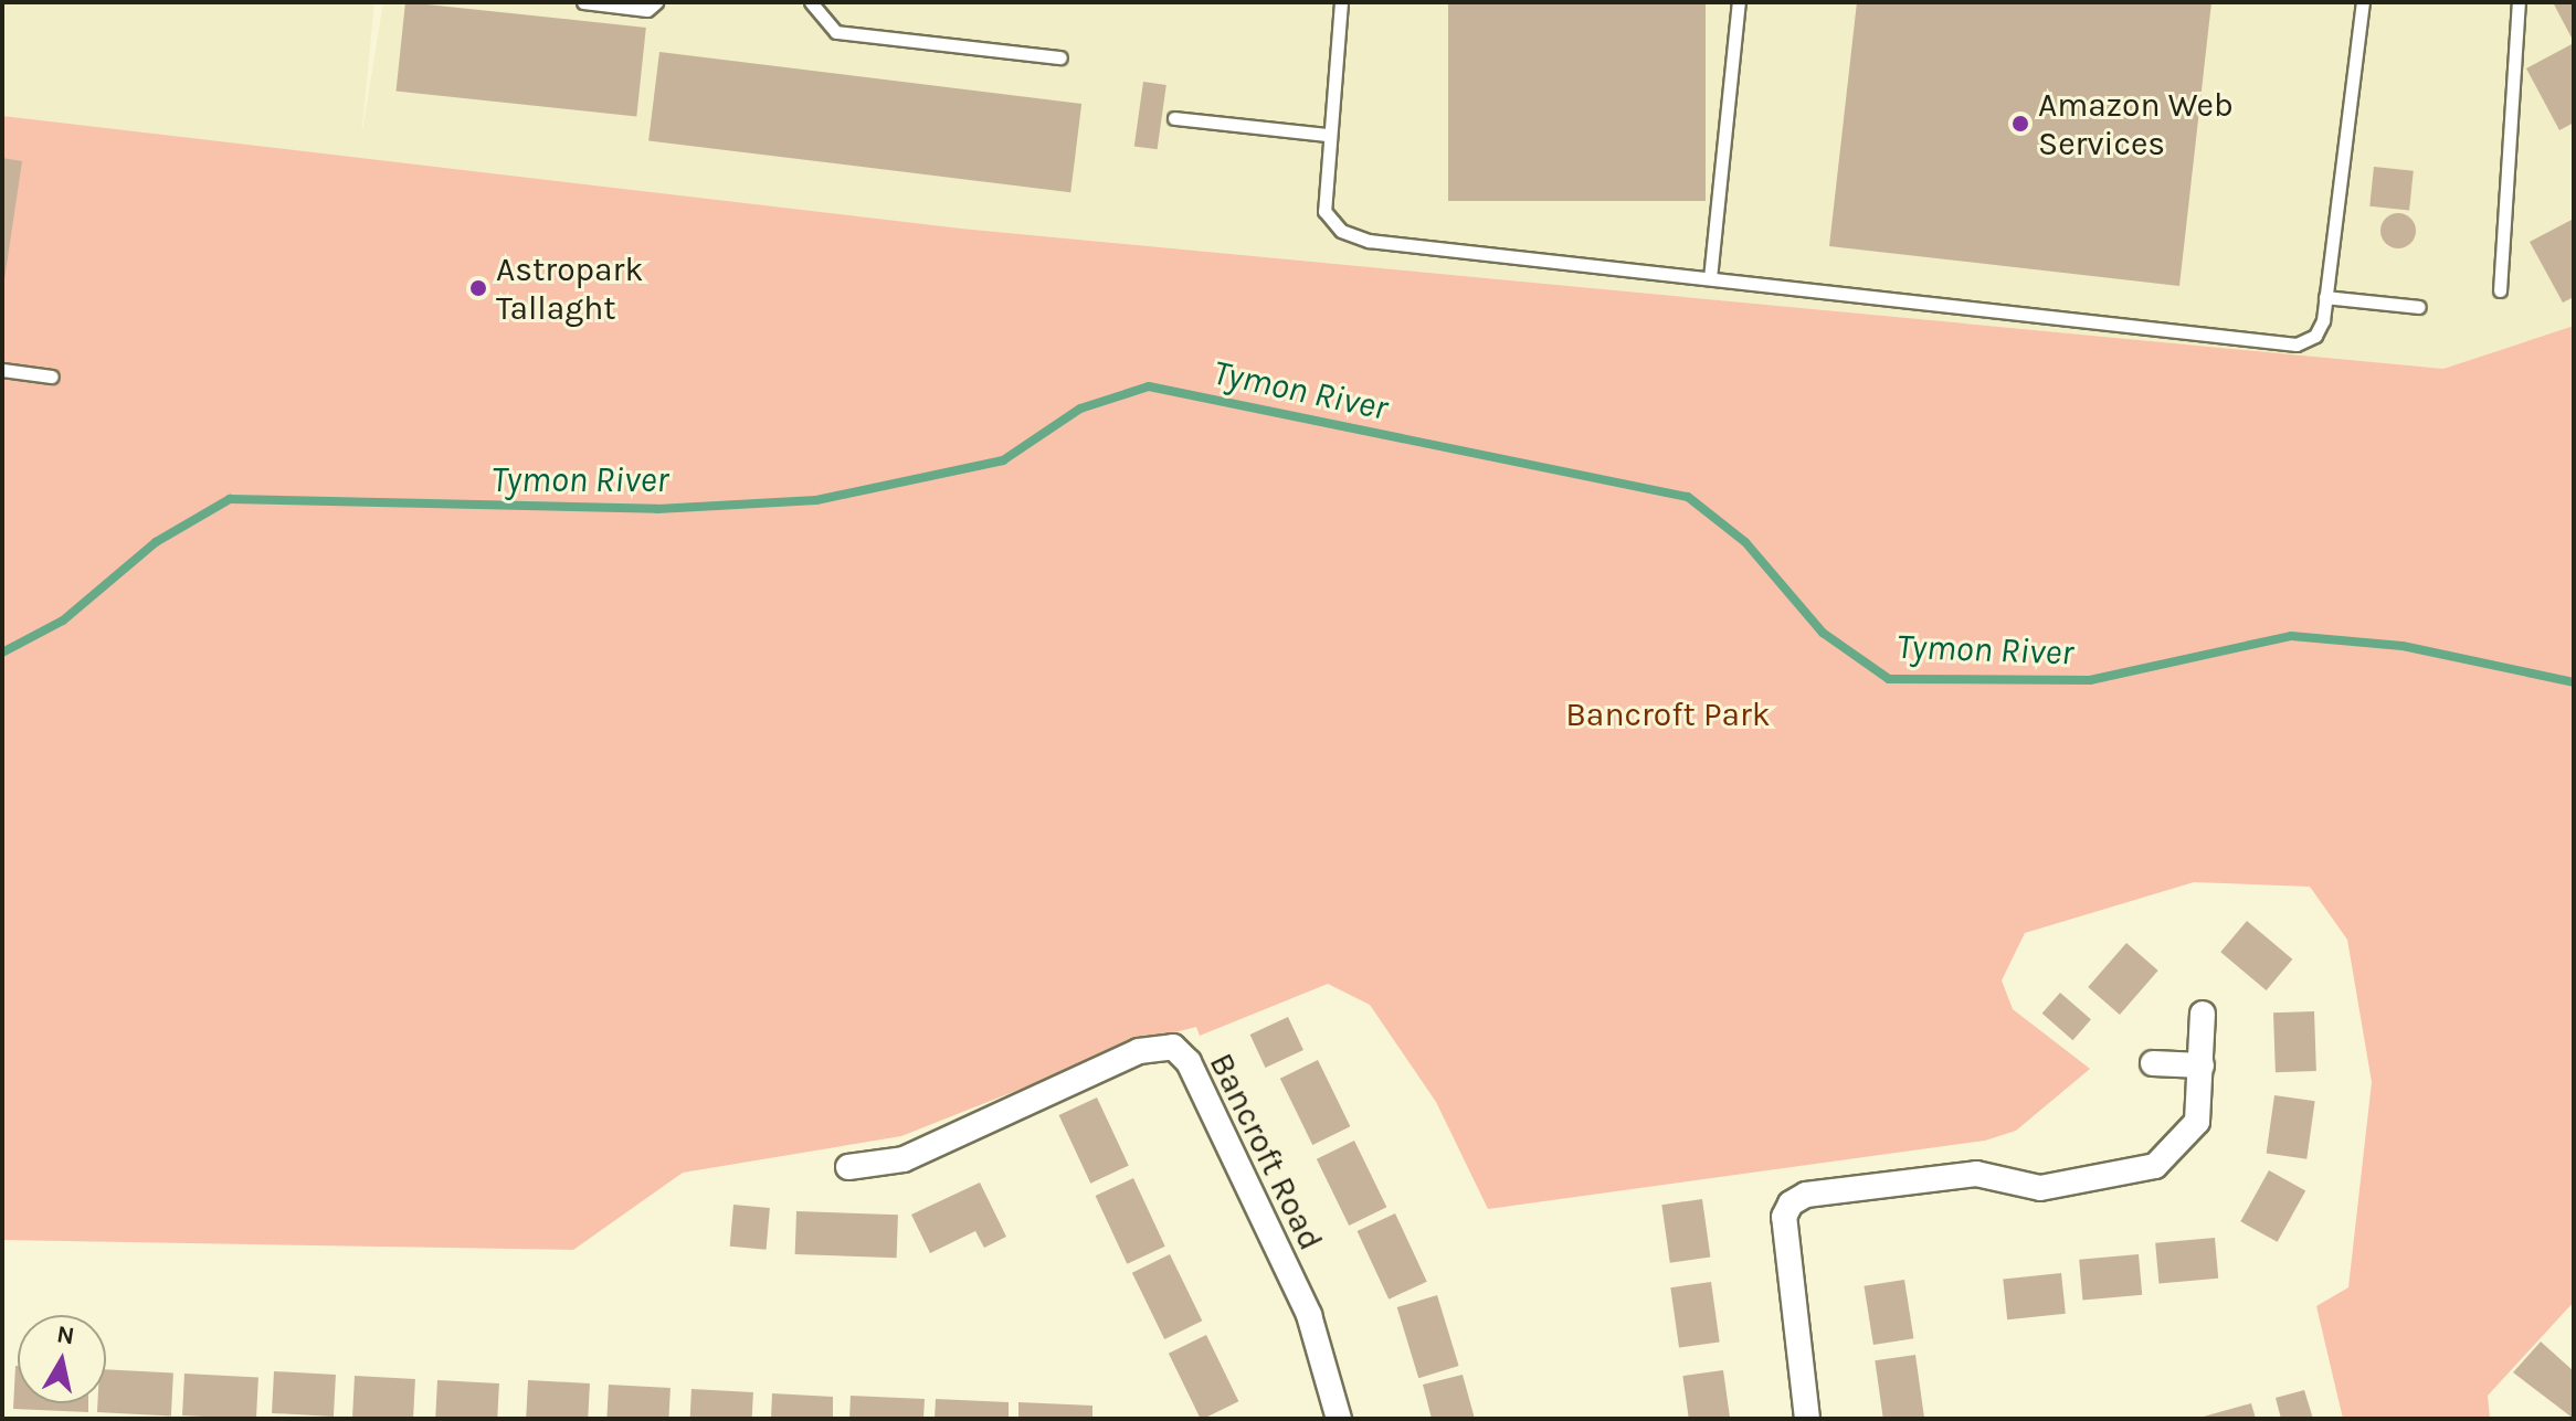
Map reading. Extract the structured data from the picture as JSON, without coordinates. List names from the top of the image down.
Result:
{
  "streets": {
    "street": ["Bancroft Road"]
  },
  "water": ["Tymon River"],
  "parks": ["Bancroft Park"],
  "places": ["Amazon Web Services", "Astropark Tallaght"],
  "north": "top"
}
